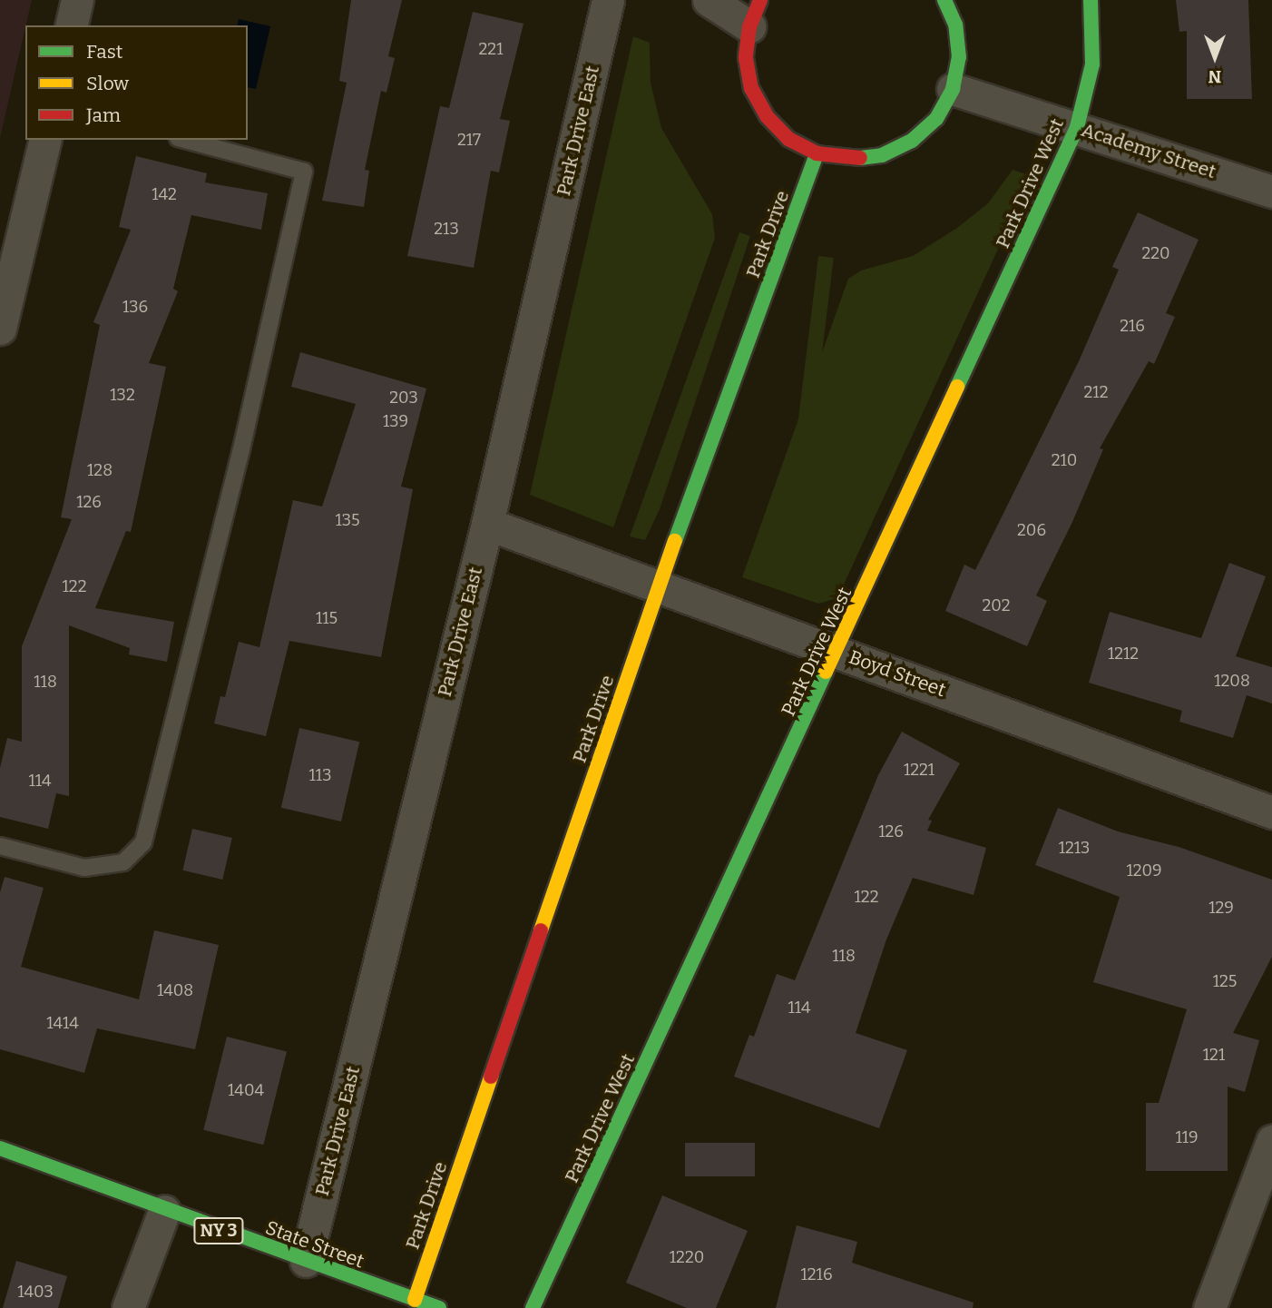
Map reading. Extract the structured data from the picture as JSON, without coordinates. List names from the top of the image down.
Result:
{
  "streets": {
    "main road": [
      "Park Drive West",
      "Park Drive",
      "NY 3",
      "State Street"
    ],
    "street": ["Park Drive East", "Academy Street", "Boyd Street"]
  },
  "crossings": [
    ["Park Drive East", "Boyd Street"],
    ["Park Drive East", "State Street"],
    ["Academy Street", "Park Drive West"],
    ["Park Drive West", "Boyd Street"],
    ["Park Drive", "Boyd Street"],
    ["Park Drive", "State Street"]
  ],
  "house_numbers": [
    "221",
    "217",
    "142",
    "213",
    "220",
    "136",
    "216",
    "212",
    "132",
    "203",
    "139",
    "210",
    "128",
    "126",
    "135",
    "206",
    "122",
    "202",
    "115",
    "1212",
    "1208",
    "118",
    "1221",
    "113",
    "114",
    "126",
    "1213",
    "1209",
    "122",
    "129",
    "118",
    "125",
    "1408",
    "114",
    "1414",
    "121",
    "1404",
    "119",
    "1220",
    "1216",
    "1403"
  ],
  "legend": ["Fast", "Slow", "Jam"],
  "north": "bottom"
}
